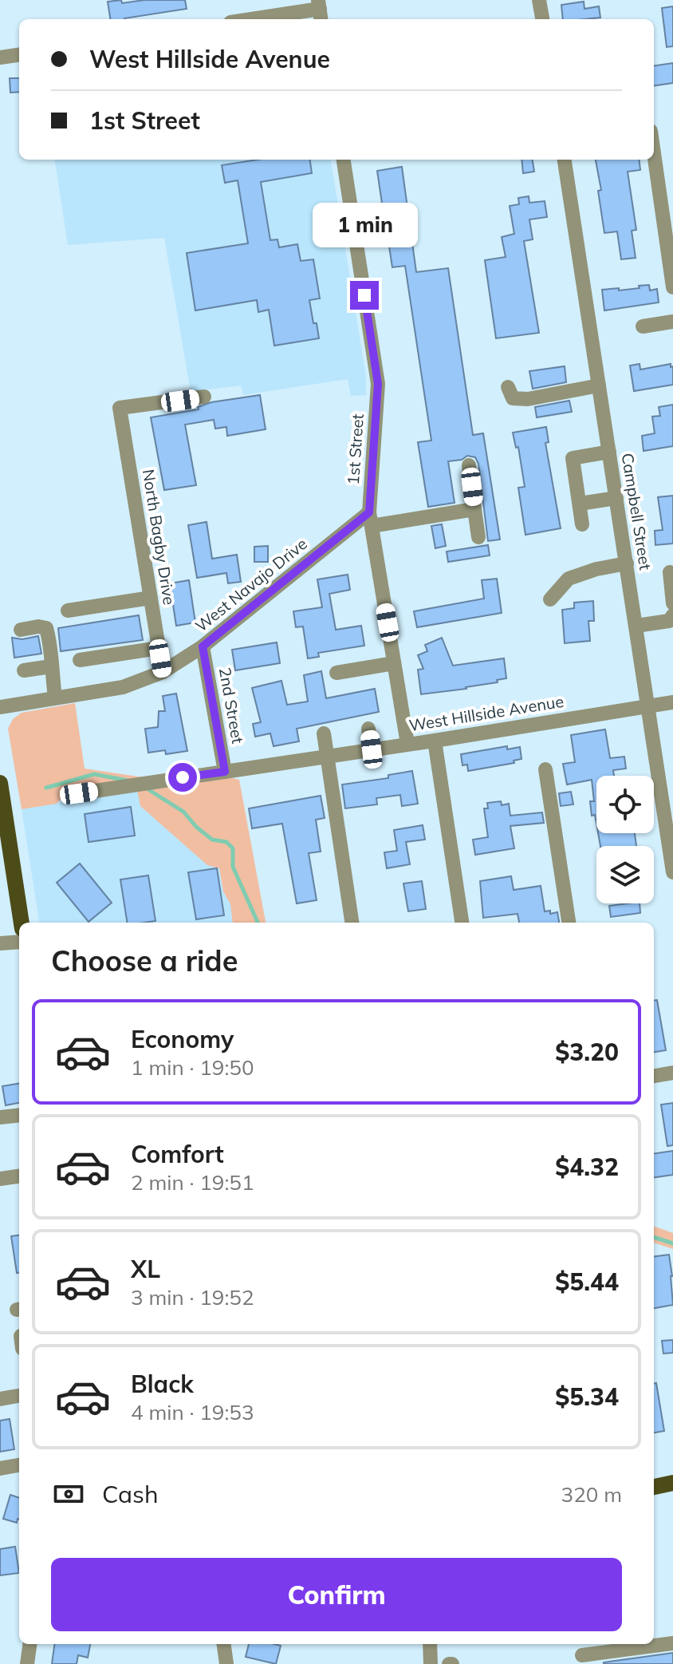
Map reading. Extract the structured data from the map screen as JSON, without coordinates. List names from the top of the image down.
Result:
{
  "streets": {
    "street": [
      "1st Street",
      "Campbell Street",
      "North Bagby Drive",
      "West Navajo Drive",
      "2nd Street",
      "West Hillside Avenue"
    ]
  },
  "crossings": [
    ["1st Street", "West Navajo Drive"],
    ["1st Street", "West Hillside Avenue"],
    ["Campbell Street", "West Hillside Avenue"],
    ["North Bagby Drive", "West Navajo Drive"],
    ["West Navajo Drive", "2nd Street"],
    ["2nd Street", "West Hillside Avenue"]
  ],
  "page": {
    "banner": ["West Hillside Avenue", "1st Street"],
    "bubble": "1 min",
    "heading": "Choose a ride",
    "list": [
      {
        "name": "Economy",
        "note": "1 min · 19:50",
        "value": "$3.20"
      },
      {
        "name": "Comfort",
        "note": "2 min · 19:51",
        "value": "$4.32"
      },
      {
        "name": "XL",
        "note": "3 min · 19:52",
        "value": "$5.44"
      },
      {
        "name": "Black",
        "note": "4 min · 19:53",
        "value": "$5.34"
      }
    ],
    "pay": ["Cash", "320 m"],
    "buttons": "Confirm"
  }
}
